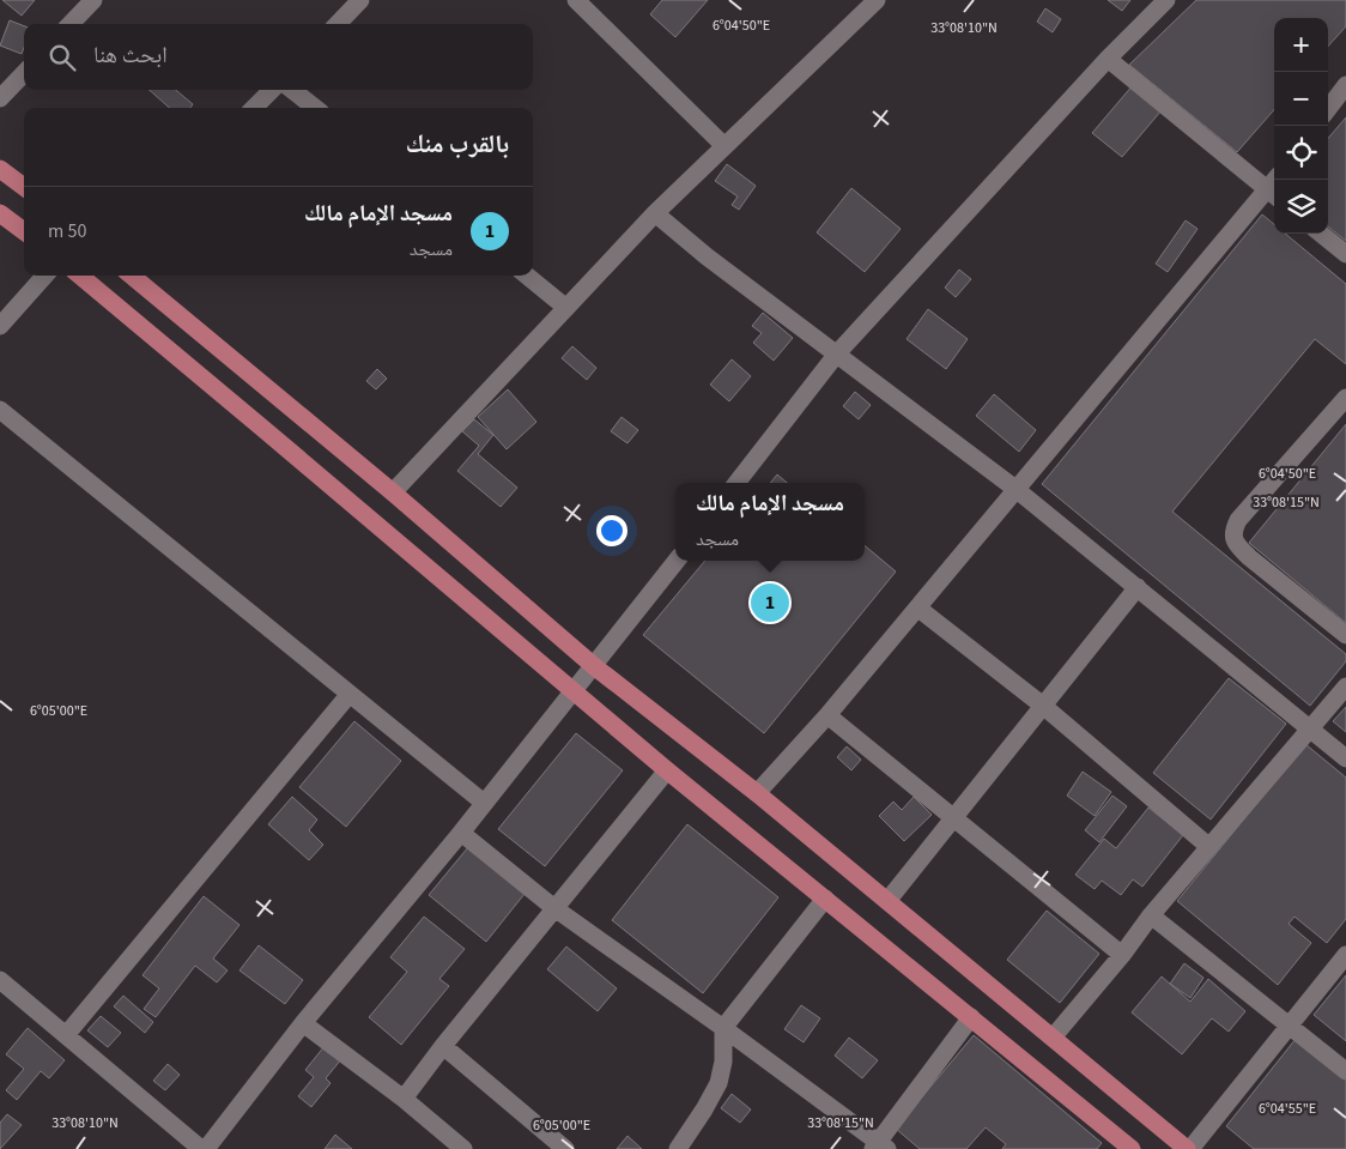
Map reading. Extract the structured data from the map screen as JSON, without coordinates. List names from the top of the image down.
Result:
{
  "page": {
    "map_buttons": ["+", "−"],
    "search": "ابحث هنا",
    "heading": "بالقرب منك",
    "list": [
      {
        "mark": "1",
        "name": "مسجد الإمام مالك",
        "note": "مسجد",
        "value": "50 m"
      }
    ],
    "popup": ["مسجد الإمام مالك", "مسجد"],
    "pins": "1"
  },
  "coordinates": [
    "6°04'50\"E",
    "33°08'10\"N",
    "33°08'15\"N",
    "6°05'00\"E",
    "6°04'55\"E"
  ]
}
